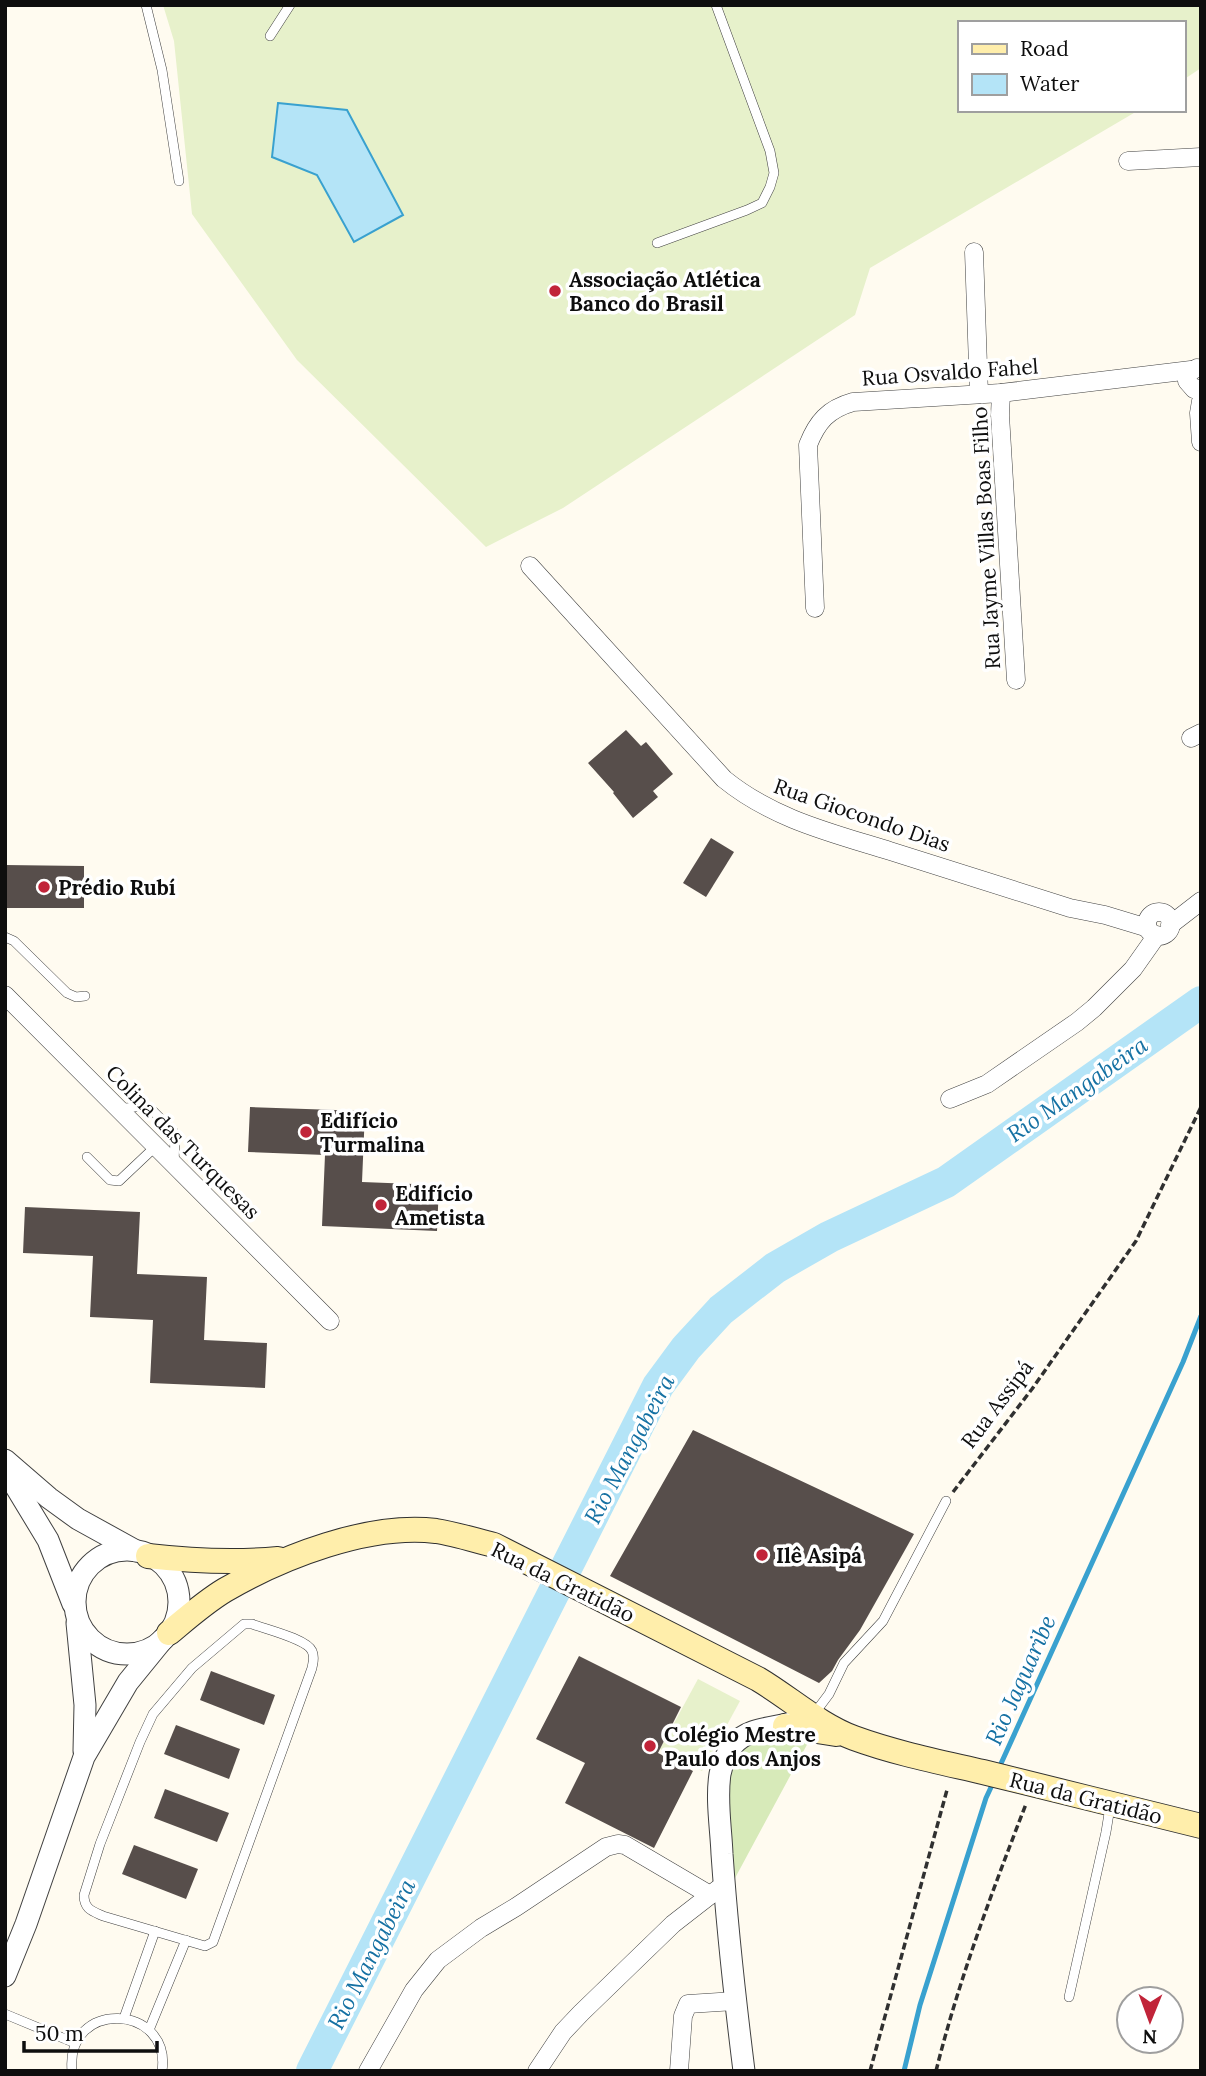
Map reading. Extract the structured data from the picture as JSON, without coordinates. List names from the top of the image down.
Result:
{
  "streets": {
    "main road": ["Rua da Gratidão"],
    "street": [
      "Rua Osvaldo Fahel",
      "Rua Jayme Villas Boas Filho",
      "Rua Giocondo Dias",
      "Colina das Turquesas"
    ],
    "path": ["Rua Assipá"]
  },
  "crossings": [
    ["Rua Osvaldo Fahel", "Rua Jayme Villas Boas Filho"]
  ],
  "water": ["Rio Mangabeira", "Rio Jaguaribe"],
  "places": [
    "Associação Atlética Banco do Brasil",
    "Prédio Rubí",
    "Edifício Turmalina",
    "Edifício Ametista",
    "Ilê Asipá",
    "Colégio Mestre Paulo dos Anjos"
  ],
  "legend": ["Road", "Water"],
  "scale_bar": "50 m",
  "north": "bottom"
}
